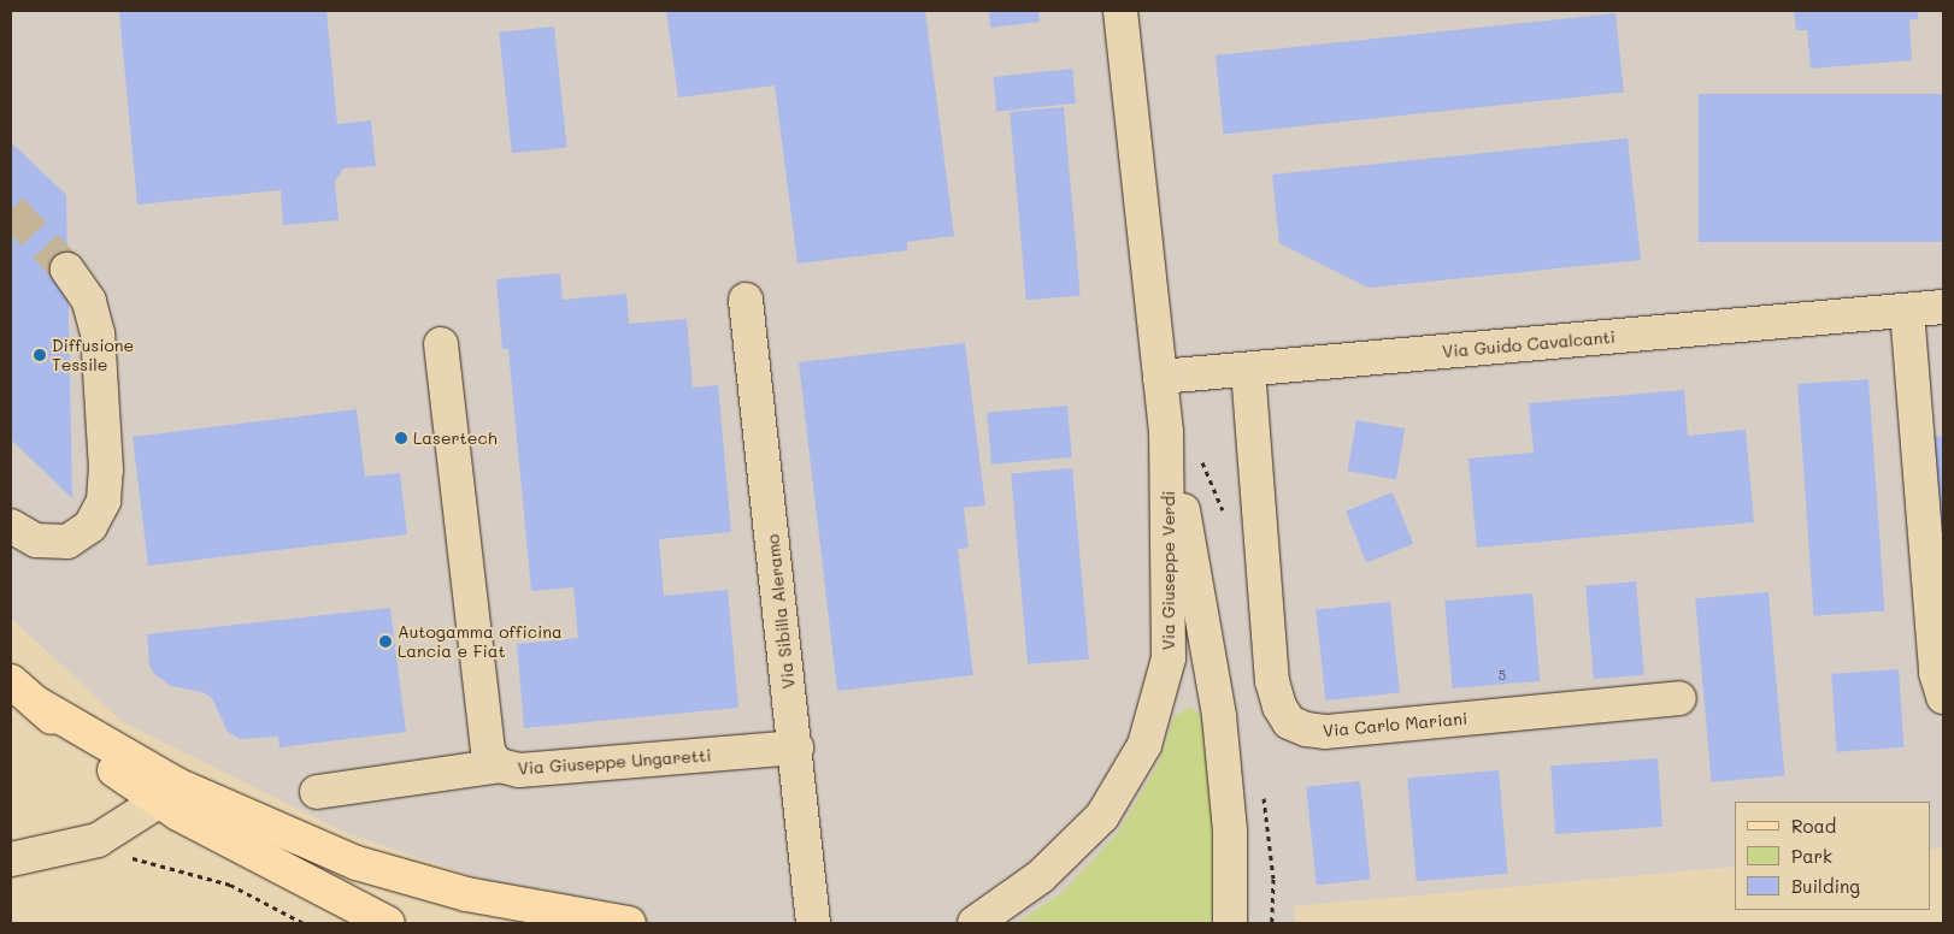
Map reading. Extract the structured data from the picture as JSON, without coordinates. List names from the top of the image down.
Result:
{
  "streets": {
    "street": [
      "Via Guido Cavalcanti",
      "Via Giuseppe Verdi",
      "Via Sibilla Aleramo",
      "Via Carlo Mariani",
      "Via Giuseppe Ungaretti"
    ]
  },
  "crossings": [
    ["Via Guido Cavalcanti", "Via Giuseppe Verdi"],
    ["Via Guido Cavalcanti", "Via Carlo Mariani"],
    ["Via Sibilla Aleramo", "Via Giuseppe Ungaretti"]
  ],
  "places": ["Diffusione Tessile", "Lasertech", "Autogamma officina Lancia e Fiat"],
  "house_numbers": ["5"],
  "legend": ["Road", "Park", "Building"]
}
